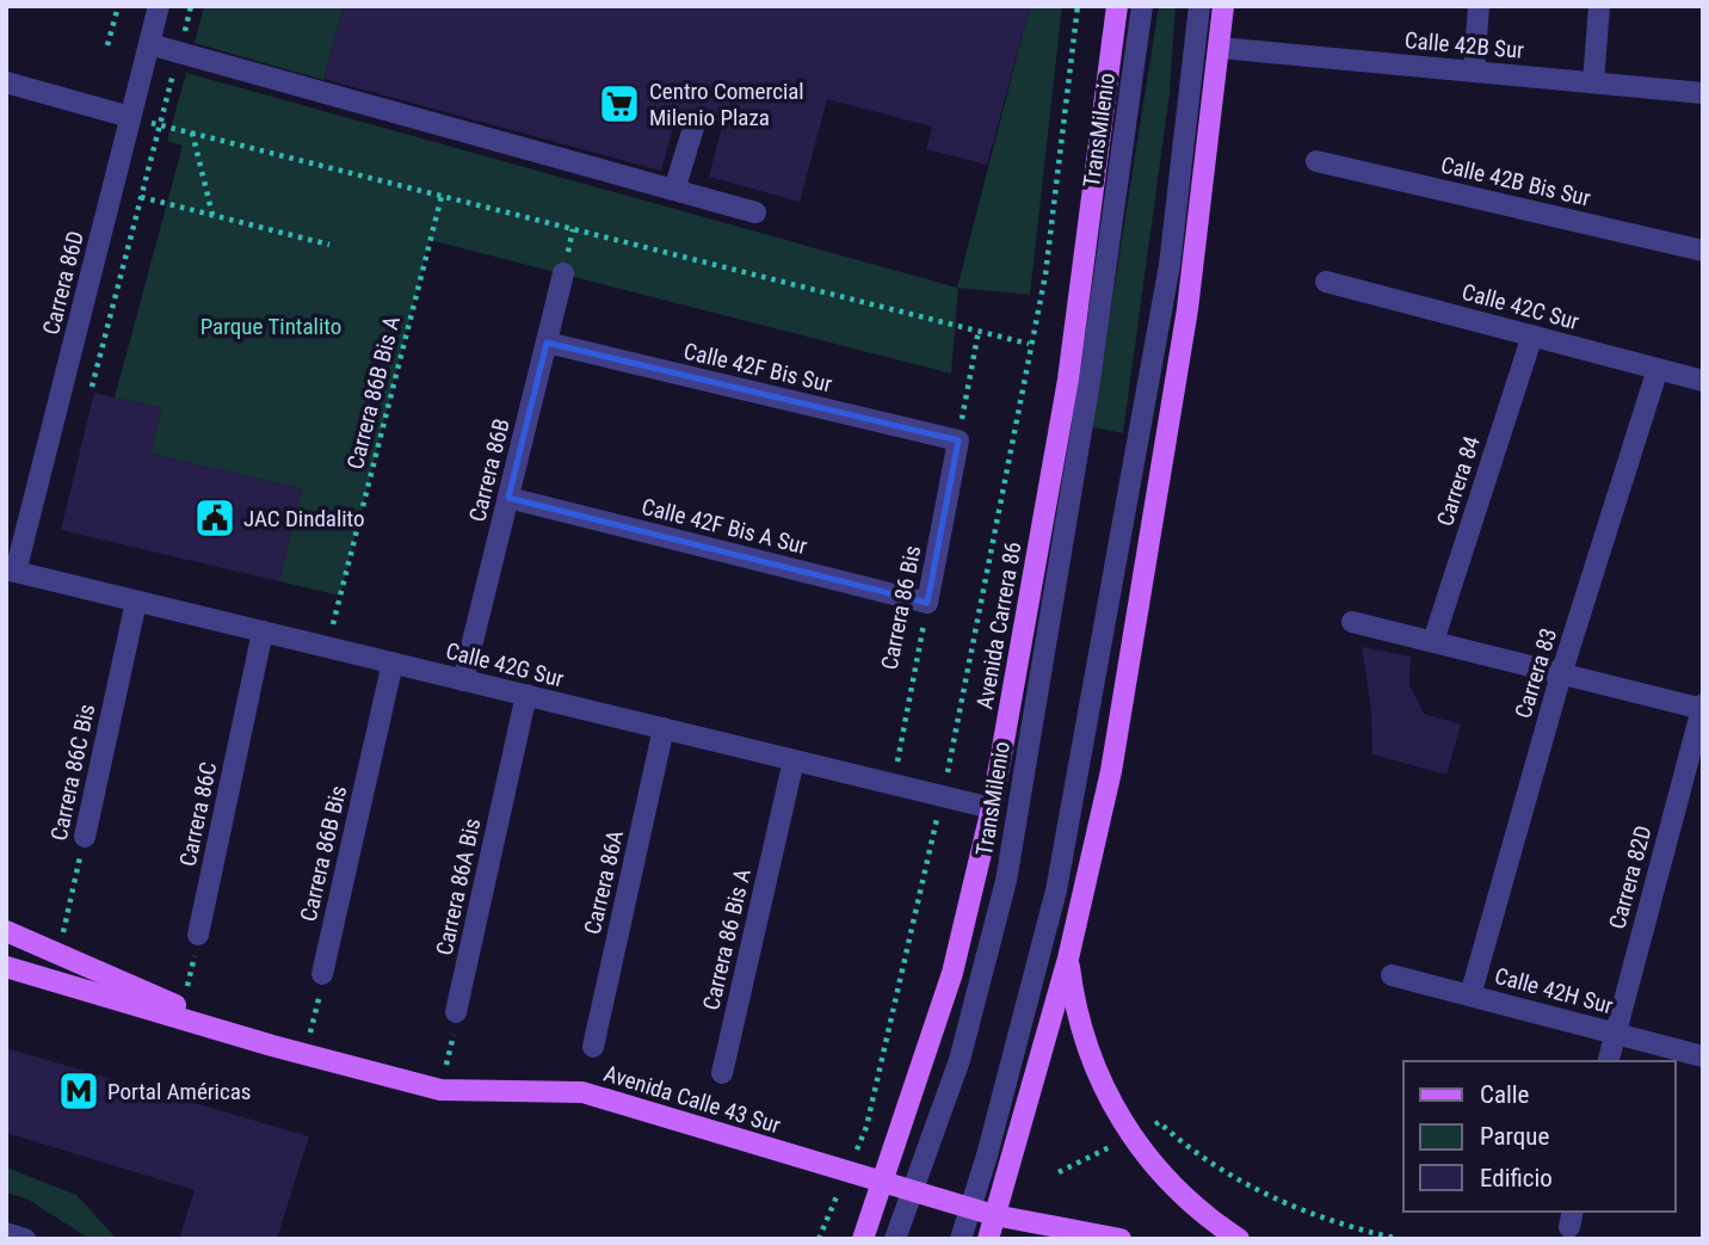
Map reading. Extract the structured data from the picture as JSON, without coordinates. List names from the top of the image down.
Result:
{
  "streets": {
    "main road": ["Avenida Carrera 86", "Avenida Calle 43 Sur"],
    "street": [
      "Calle 42B Sur",
      "TransMilenio",
      "Calle 42B Bis Sur",
      "Carrera 86D",
      "Calle 42C Sur",
      "Calle 42F Bis Sur",
      "Carrera 86B",
      "Carrera 84",
      "Calle 42F Bis A Sur",
      "Carrera 86 Bis",
      "Calle 42G Sur",
      "Carrera 83",
      "Carrera 86C Bis",
      "Carrera 86C",
      "Carrera 86B Bis",
      "Carrera 82D",
      "Carrera 86A",
      "Carrera 86A Bis",
      "Carrera 86 Bis A",
      "Calle 42H Sur"
    ],
    "path": ["Carrera 86B Bis A"]
  },
  "crossings": [
    ["TransMilenio", "Avenida Calle 43 Sur"],
    ["Carrera 86D", "Calle 42G Sur"],
    ["Calle 42C Sur", "Carrera 84"],
    ["Calle 42C Sur", "Carrera 83"],
    ["Calle 42F Bis Sur", "Carrera 86B"],
    ["Calle 42F Bis Sur", "Carrera 86 Bis"],
    ["Carrera 86B Bis A", "Calle 42G Sur"],
    ["Carrera 86B", "Calle 42F Bis A Sur"],
    ["Carrera 86B", "Calle 42G Sur"],
    ["Calle 42F Bis A Sur", "Carrera 86 Bis"],
    ["Carrera 86 Bis", "Calle 42G Sur"],
    ["Avenida Carrera 86", "Calle 42G Sur"],
    ["Avenida Carrera 86", "Avenida Calle 43 Sur"],
    ["Calle 42G Sur", "Carrera 86C Bis"],
    ["Calle 42G Sur", "Carrera 86C"],
    ["Calle 42G Sur", "Carrera 86B Bis"],
    ["Calle 42G Sur", "Carrera 86A"],
    ["Calle 42G Sur", "Carrera 86A Bis"],
    ["Calle 42G Sur", "Carrera 86 Bis A"],
    ["Carrera 83", "Calle 42H Sur"],
    ["Carrera 82D", "Calle 42H Sur"]
  ],
  "parks": ["Parque Tintalito"],
  "places": {
    "supermarket": ["Centro Comercial Milenio Plaza"],
    "public building": ["JAC Dindalito"],
    "metro station": ["Portal Américas"]
  },
  "legend": ["Calle", "Parque", "Edificio"]
}
